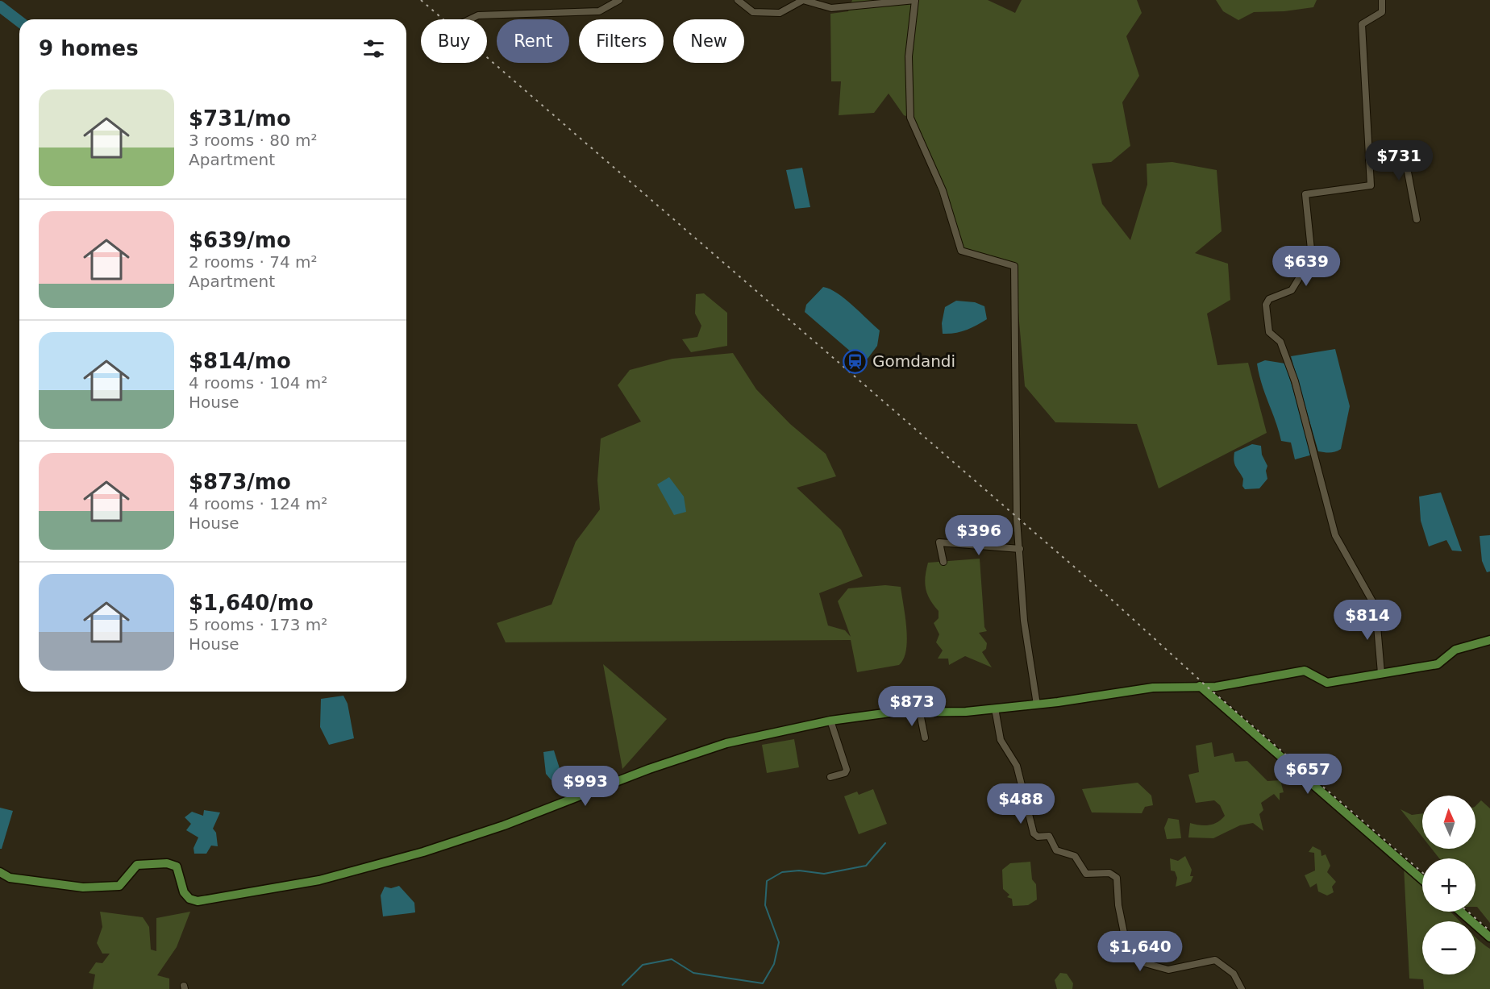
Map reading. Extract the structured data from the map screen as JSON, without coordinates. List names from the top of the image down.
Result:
{
  "places": {
    "station": ["Gomdandi"]
  },
  "north": "top",
  "page": {
    "chip": [
      "Buy",
      "Rent",
      "Filters",
      "New"
    ],
    "heading": "9 homes",
    "list": [
      {
        "name": "$731/mo",
        "note": "3 rooms · 80 m² · Apartment"
      },
      {
        "name": "$639/mo",
        "note": "2 rooms · 74 m² · Apartment"
      },
      {
        "name": "$814/mo",
        "note": "4 rooms · 104 m² · House"
      },
      {
        "name": "$873/mo",
        "note": "4 rooms · 124 m² · House"
      },
      {
        "name": "$1,640/mo",
        "note": "5 rooms · 173 m² · House"
      }
    ],
    "price": [
      "$731",
      "$639",
      "$396",
      "$814",
      "$873",
      "$657",
      "$993",
      "$488",
      "$1,640"
    ],
    "map_buttons": ["+", "−"]
  }
}
